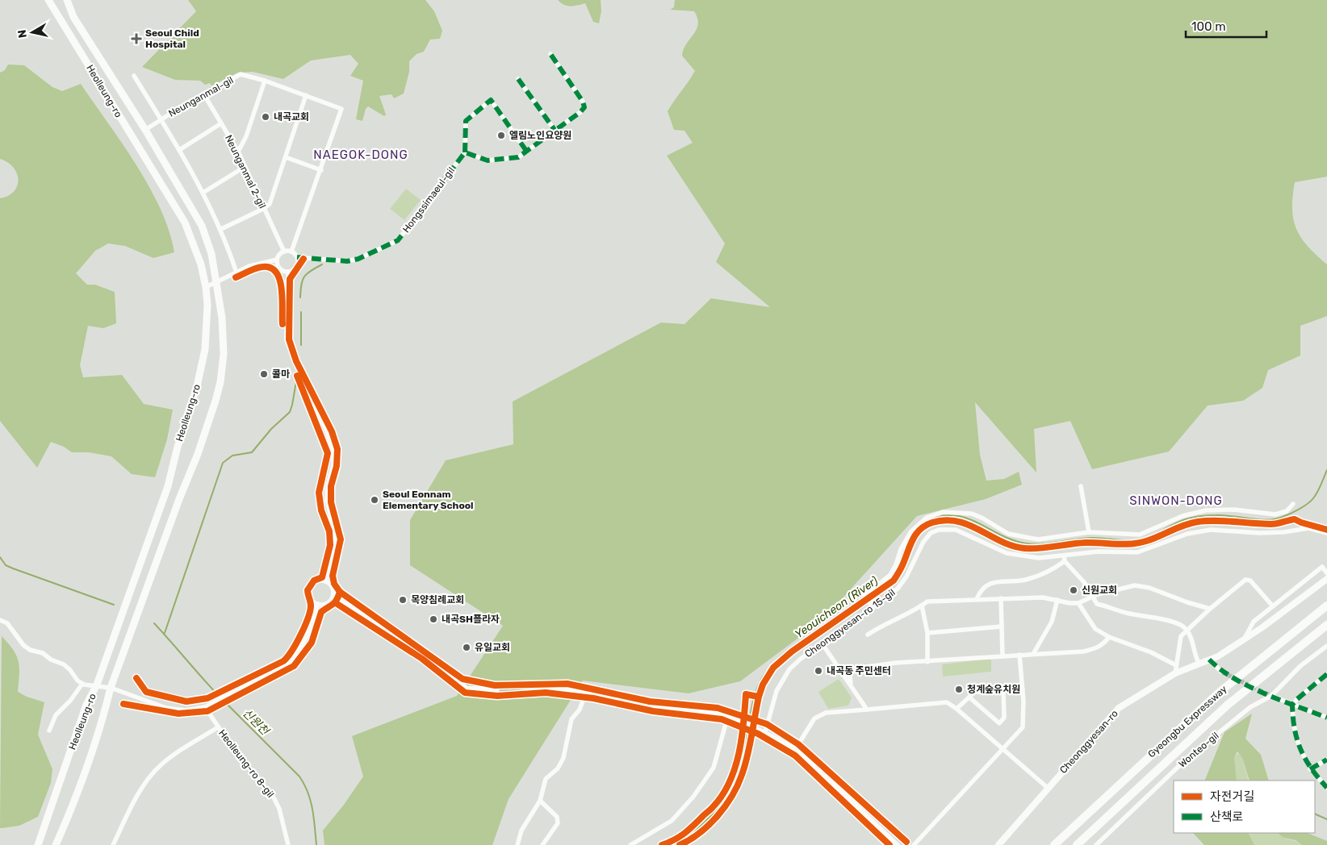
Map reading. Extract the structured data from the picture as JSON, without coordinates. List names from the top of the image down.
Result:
{
  "streets": {
    "highway": ["Gyeongbu Expressway"],
    "main road": ["Heolleung-ro"],
    "street": [
      "Neunganmal-gil",
      "Neunganmal 2-gil",
      "Hongssimaeul-gil",
      "Cheonggyesan-ro 15-gil",
      "Cheonggyesan-ro",
      "Wonteo-gil",
      "Heolleung-ro 8-gil"
    ]
  },
  "crossings": [
    ["Heolleung-ro", "Neunganmal-gil"],
    ["Neunganmal-gil", "Neunganmal 2-gil"],
    ["Neunganmal-gil", "Hongssimaeul-gil"],
    ["Neunganmal 2-gil", "Hongssimaeul-gil"]
  ],
  "districts": ["NAEGOK-DONG", "SINWON-DONG"],
  "water": ["Yeouicheon (River)", "신원천"],
  "places": {
    "health": ["Seoul Child Hospital"],
    "other": [
      "내곡교회",
      "엘림노인요양원",
      "콜마",
      "Seoul Eonnam Elementary School",
      "신원교회",
      "목양침례교회",
      "내곡SH플라자",
      "유일교회",
      "내곡동 주민센터",
      "청계숲유치원"
    ]
  },
  "legend": ["자전거길", "산책로"],
  "scale_bar": "100 m",
  "north": "left"
}
